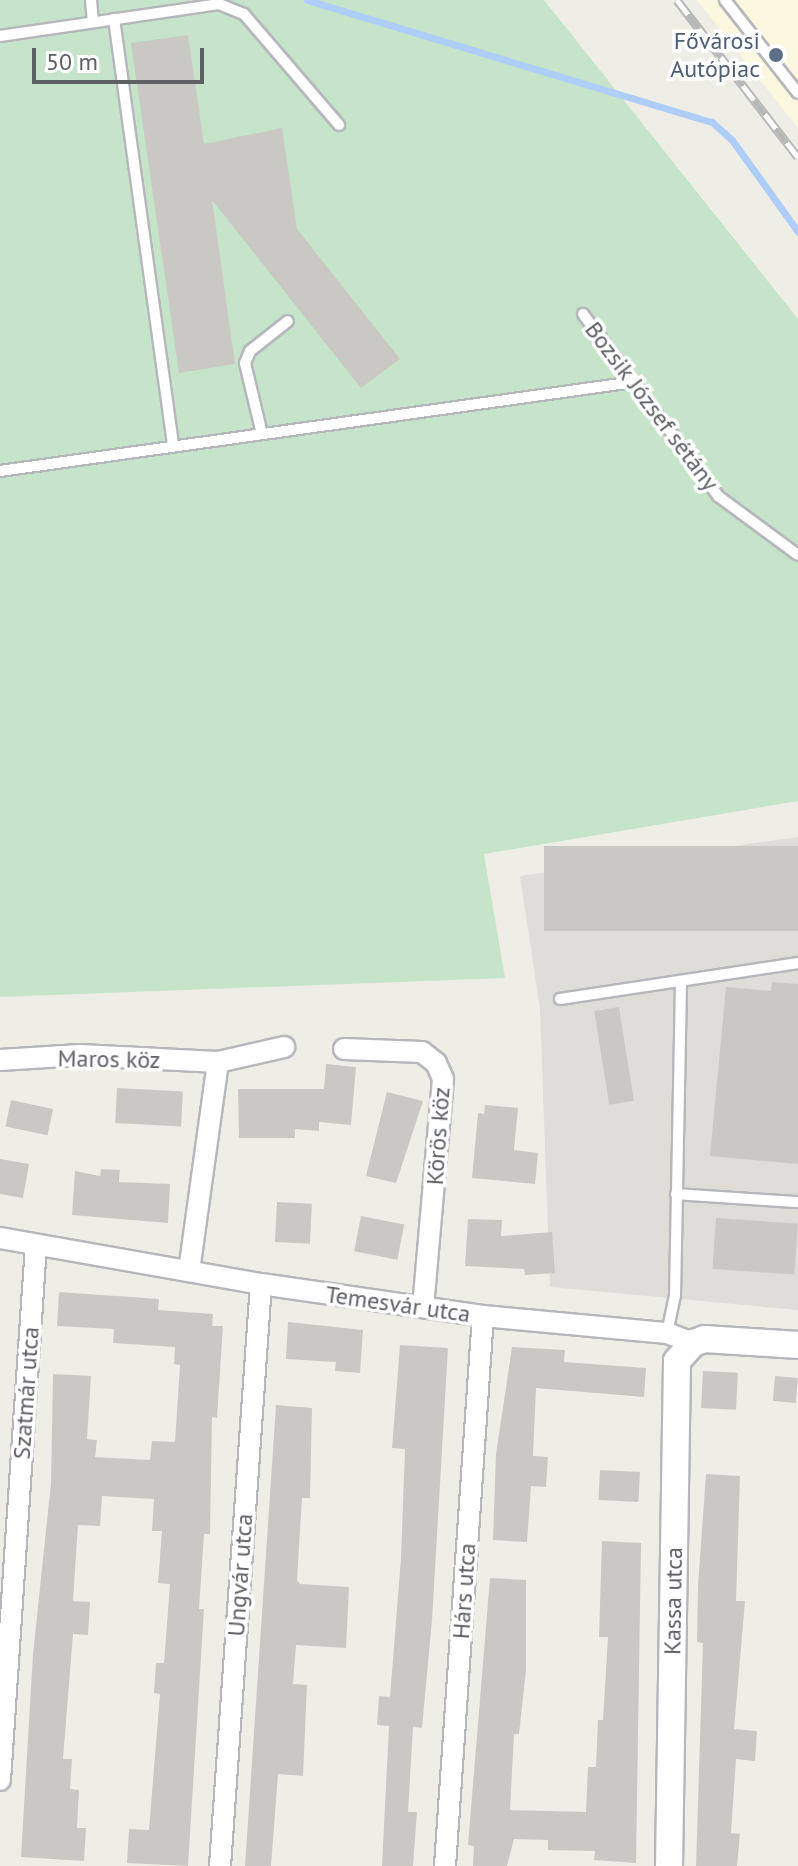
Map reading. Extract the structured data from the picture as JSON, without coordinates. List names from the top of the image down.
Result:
{
  "streets": {
    "street": [
      "Maros köz",
      "Körös köz",
      "Temesvár utca",
      "Szatmár utca",
      "Ungvár utca",
      "Hárs utca",
      "Kassa utca"
    ],
    "lane": ["Bozsik József sétány"]
  },
  "crossings": [
    ["Körös köz", "Temesvár utca"],
    ["Temesvár utca", "Szatmár utca"],
    ["Temesvár utca", "Ungvár utca"],
    ["Temesvár utca", "Hárs utca"],
    ["Temesvár utca", "Kassa utca"]
  ],
  "places": ["Fővárosi Autópiac"],
  "scale_bar": "50 m"
}
